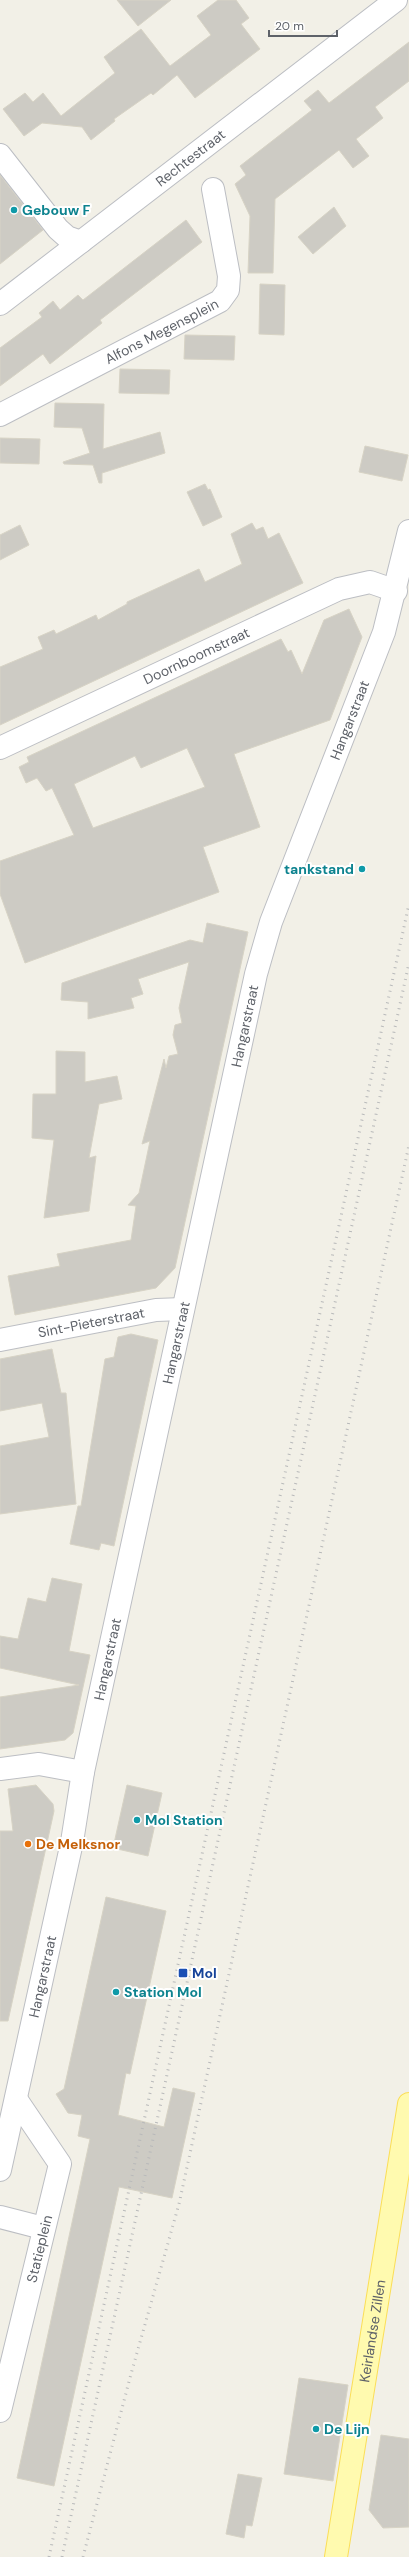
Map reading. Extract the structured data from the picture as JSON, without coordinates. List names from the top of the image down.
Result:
{
  "streets": {
    "main road": ["Keirlandse Zillen"],
    "street": [
      "Rechtestraat",
      "Alfons Megensplein",
      "Doornboomstraat",
      "Hangarstraat",
      "Sint-Pieterstraat",
      "Statieplein"
    ]
  },
  "crossings": [
    ["Doornboomstraat", "Hangarstraat"],
    ["Hangarstraat", "Sint-Pieterstraat"],
    ["Hangarstraat", "Statieplein"]
  ],
  "places": {
    "other": [
      "Gebouw F",
      "tankstand",
      "Mol Station",
      "De Melksnor",
      "Station Mol",
      "De Lijn"
    ],
    "transit": ["Mol"]
  },
  "scale_bar": "20 m"
}
